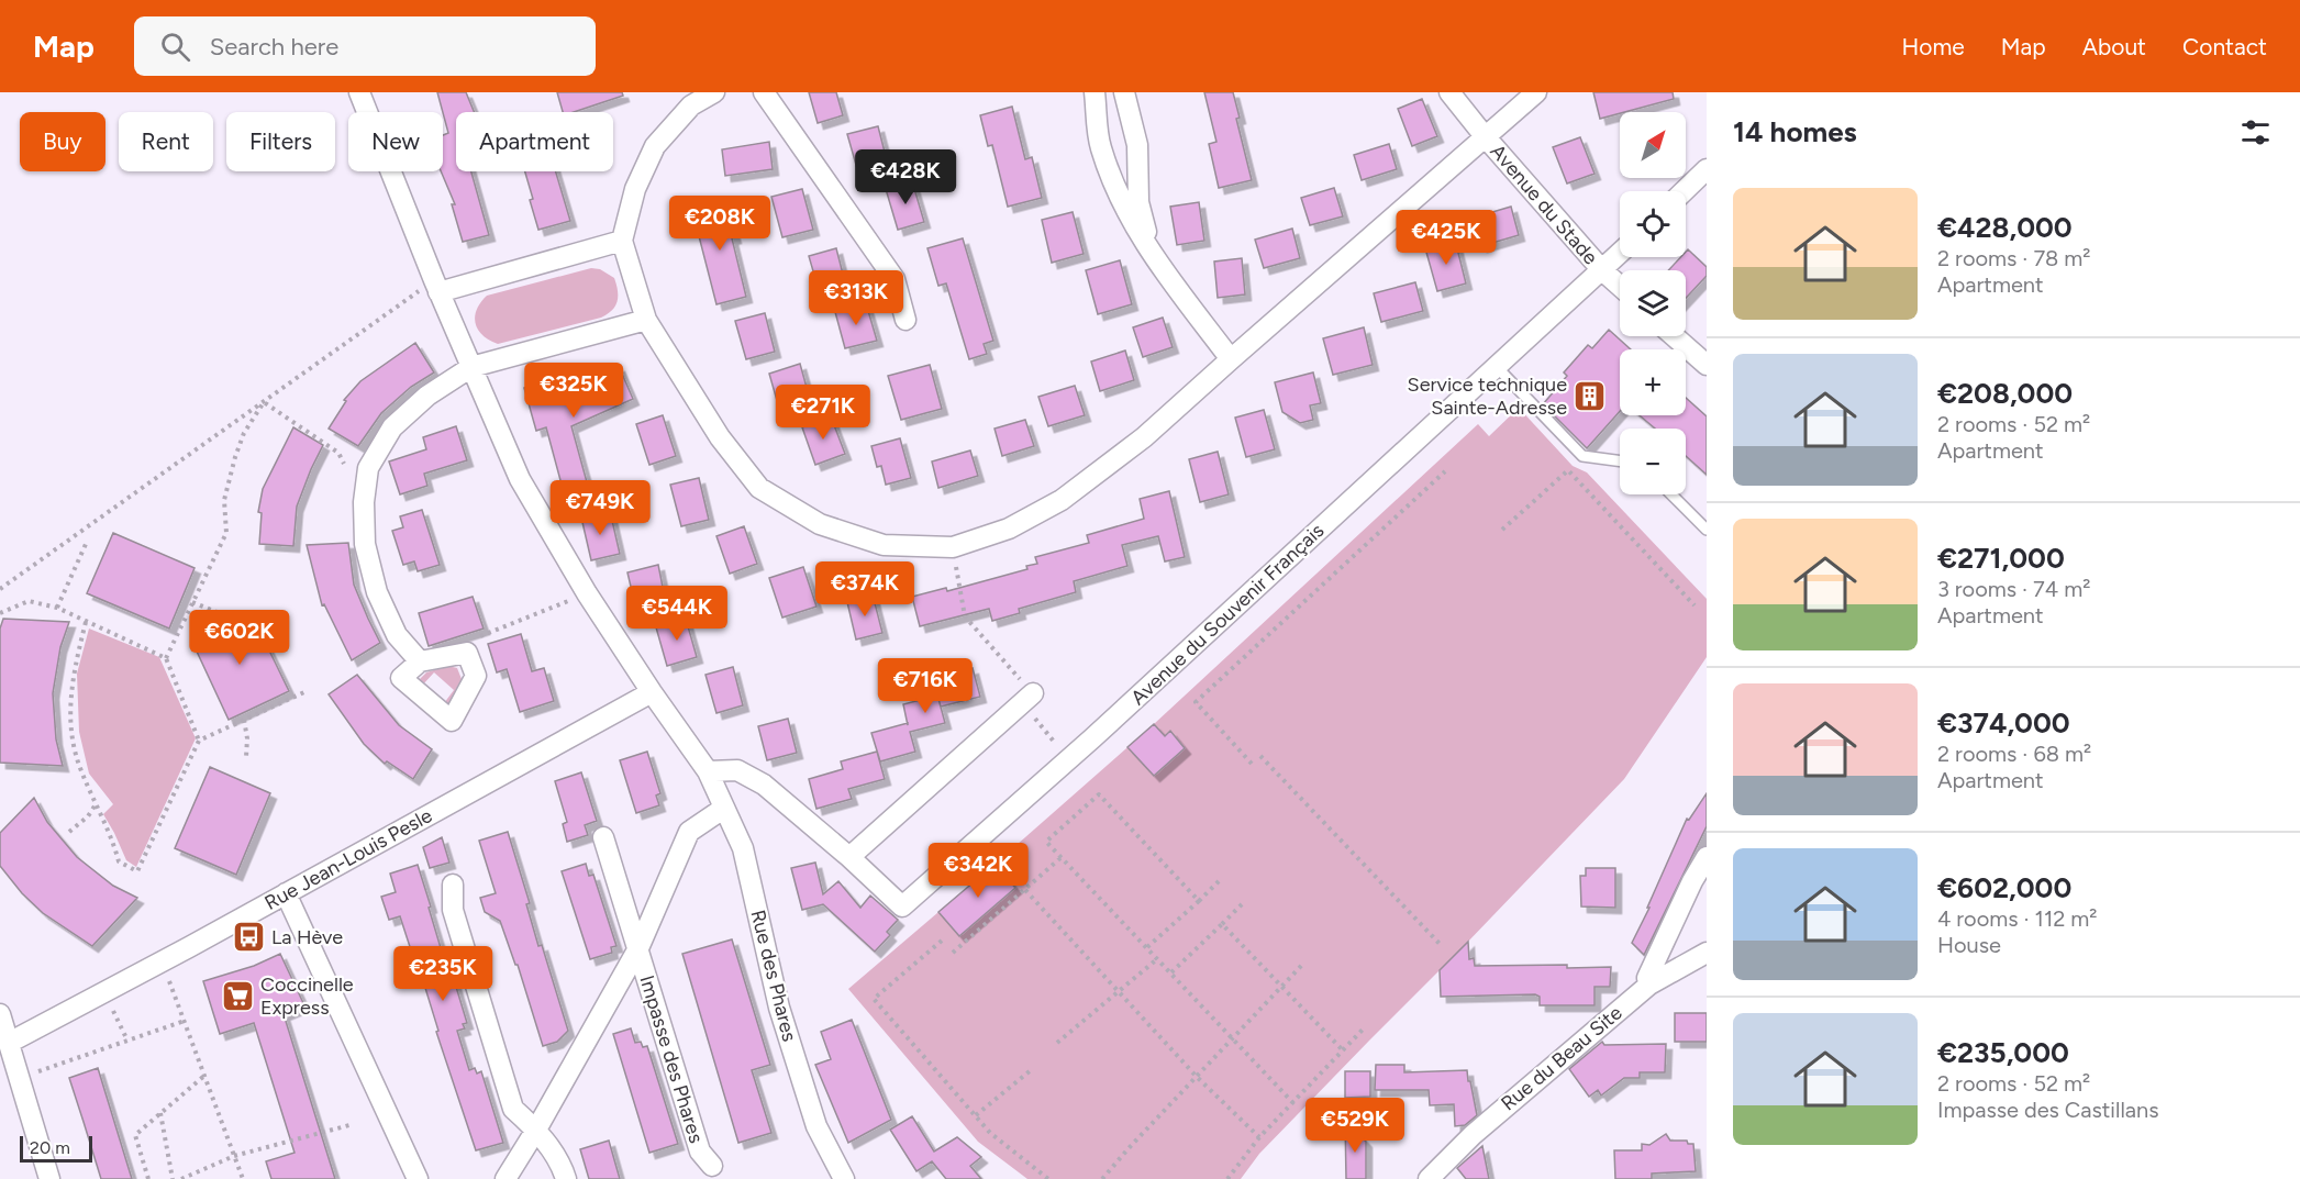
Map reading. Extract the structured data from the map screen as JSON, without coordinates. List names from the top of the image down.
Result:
{
  "streets": {
    "street": [
      "Avenue du Stade",
      "Avenue du Souvenir Français",
      "Rue Jean-Louis Pesle",
      "Rue des Phares",
      "Rue du Beau Site",
      "Impasse des Phares"
    ]
  },
  "crossings": [
    ["Avenue du Stade", "Avenue du Souvenir Français"],
    ["Rue Jean-Louis Pesle", "Rue des Phares"]
  ],
  "places": {
    "building": ["Service technique Sainte-Adresse"],
    "bus stop": ["La Hève"],
    "supermarket": ["Coccinelle Express"]
  },
  "scale_bar": "20 m",
  "north": "top right",
  "page": {
    "header": "Map",
    "search": "Search here",
    "nav": [
      "Home",
      "Map",
      "About",
      "Contact"
    ],
    "heading": "14 homes",
    "map_buttons": ["+", "−"],
    "chip": [
      "Buy",
      "Rent",
      "Filters",
      "New",
      "Apartment"
    ],
    "price": [
      "€428K",
      "€208K",
      "€425K",
      "€313K",
      "€325K",
      "€271K",
      "€749K",
      "€374K",
      "€544K",
      "€602K",
      "€716K",
      "€342K",
      "€235K",
      "€529K"
    ],
    "list": [
      {
        "name": "€428,000",
        "note": "2 rooms · 78 m² · Apartment"
      },
      {
        "name": "€208,000",
        "note": "2 rooms · 52 m² · Apartment"
      },
      {
        "name": "€271,000",
        "note": "3 rooms · 74 m² · Apartment"
      },
      {
        "name": "€374,000",
        "note": "2 rooms · 68 m² · Apartment"
      },
      {
        "name": "€602,000",
        "note": "4 rooms · 112 m² · House"
      },
      {
        "name": "€235,000",
        "note": "2 rooms · 52 m² · Impasse des Castillans"
      }
    ],
    "scale": "20 m"
  }
}
